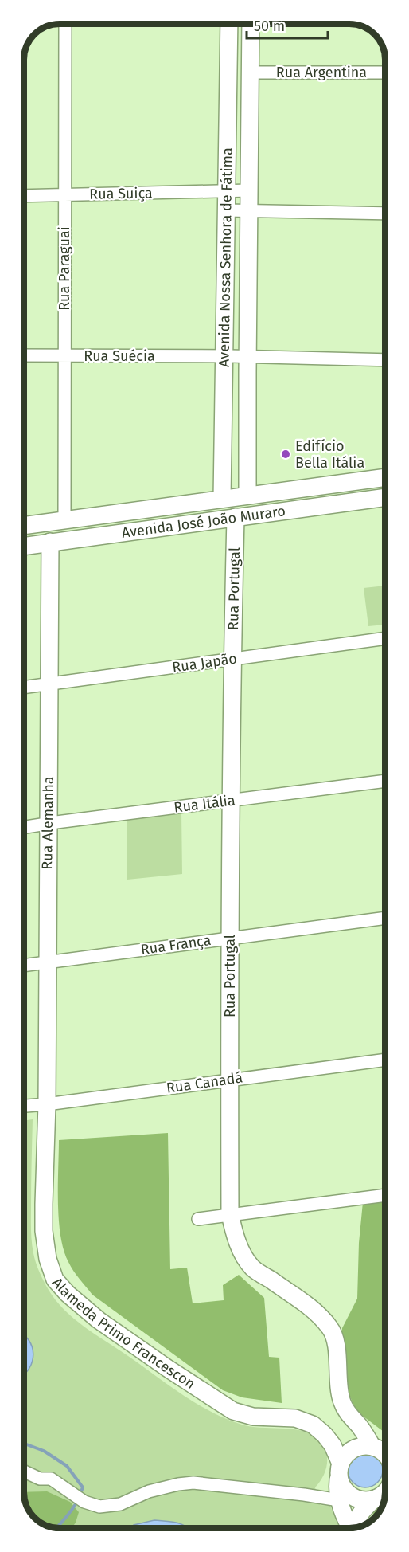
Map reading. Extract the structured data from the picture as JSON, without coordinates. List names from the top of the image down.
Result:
{
  "streets": {
    "street": [
      "Rua Argentina",
      "Rua Suiça",
      "Avenida Nossa Senhora de Fátima",
      "Rua Paraguai",
      "Rua Suécia",
      "Avenida José João Muraro",
      "Rua Portugal",
      "Rua Japão",
      "Rua Itália",
      "Rua Alemanha",
      "Rua França",
      "Rua Canadá",
      "Alameda Primo Francescon"
    ]
  },
  "crossings": [
    ["Rua Argentina", "Avenida Nossa Senhora de Fátima"],
    ["Rua Suiça", "Avenida Nossa Senhora de Fátima"],
    ["Rua Suiça", "Rua Paraguai"],
    ["Avenida Nossa Senhora de Fátima", "Rua Suécia"],
    ["Avenida Nossa Senhora de Fátima", "Avenida José João Muraro"],
    ["Rua Paraguai", "Rua Suécia"],
    ["Rua Paraguai", "Avenida José João Muraro"],
    ["Avenida José João Muraro", "Rua Portugal"],
    ["Avenida José João Muraro", "Rua Alemanha"],
    ["Rua Portugal", "Rua Japão"],
    ["Rua Portugal", "Rua Itália"],
    ["Rua Portugal", "Rua França"],
    ["Rua Portugal", "Rua Canadá"],
    ["Rua Japão", "Rua Alemanha"],
    ["Rua Itália", "Rua Alemanha"],
    ["Rua Alemanha", "Rua França"],
    ["Rua Alemanha", "Rua Canadá"],
    ["Rua Alemanha", "Alameda Primo Francescon"],
    ["Rua Canadá", "Alameda Primo Francescon"]
  ],
  "places": ["Edifício Bella Itália"],
  "scale_bar": "50 m"
}
